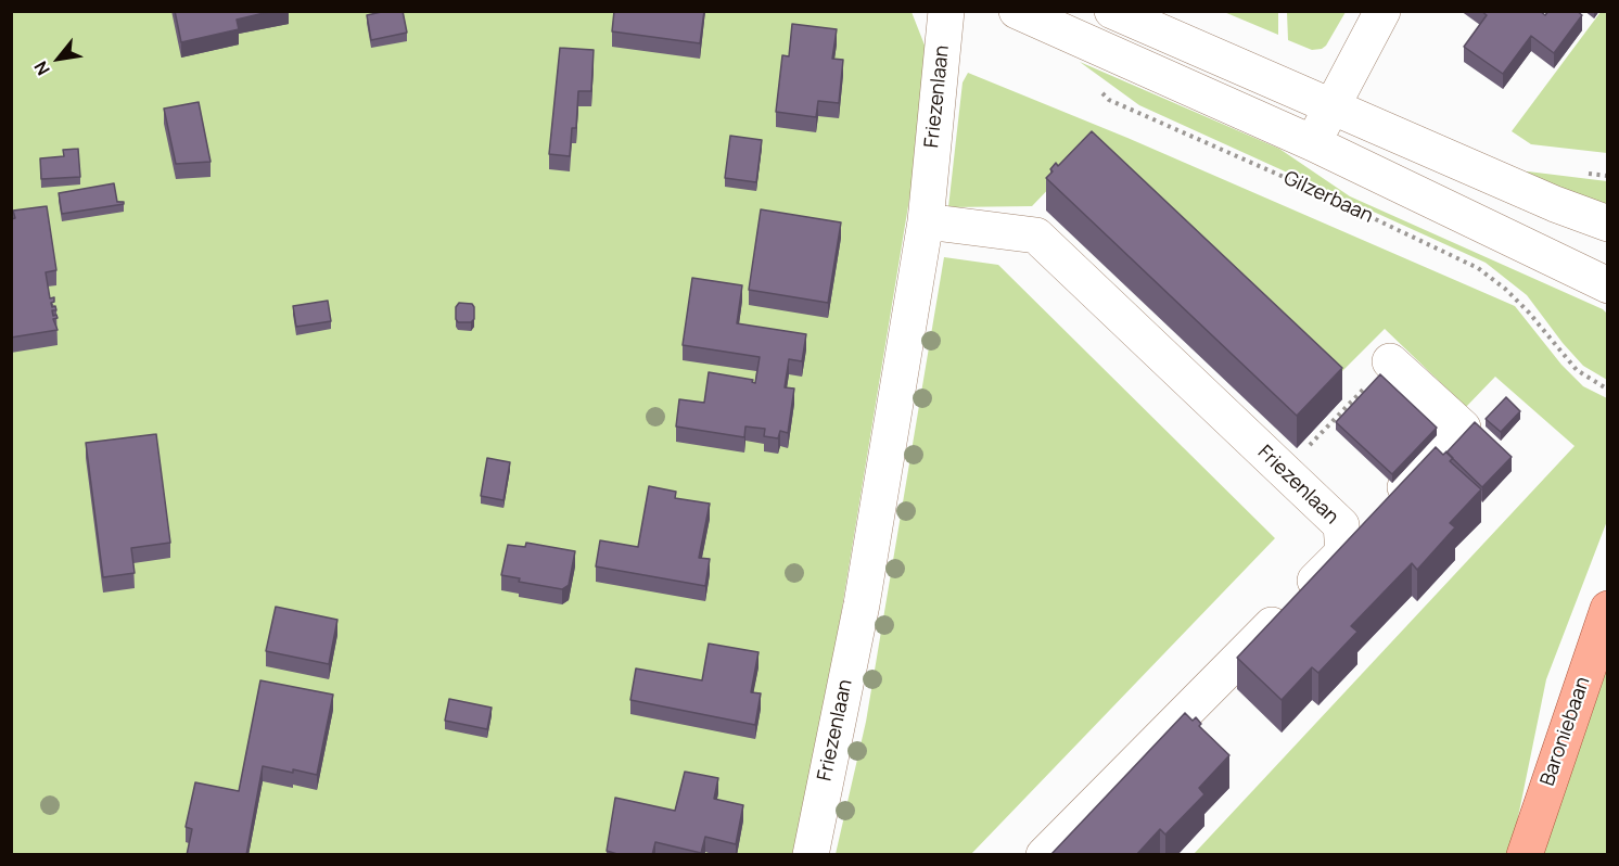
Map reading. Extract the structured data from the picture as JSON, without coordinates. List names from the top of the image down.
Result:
{
  "streets": {
    "main road": ["Baroniebaan"],
    "street": ["Friezenlaan"],
    "path": ["Gilzerbaan"]
  },
  "north": "bottom left"
}
